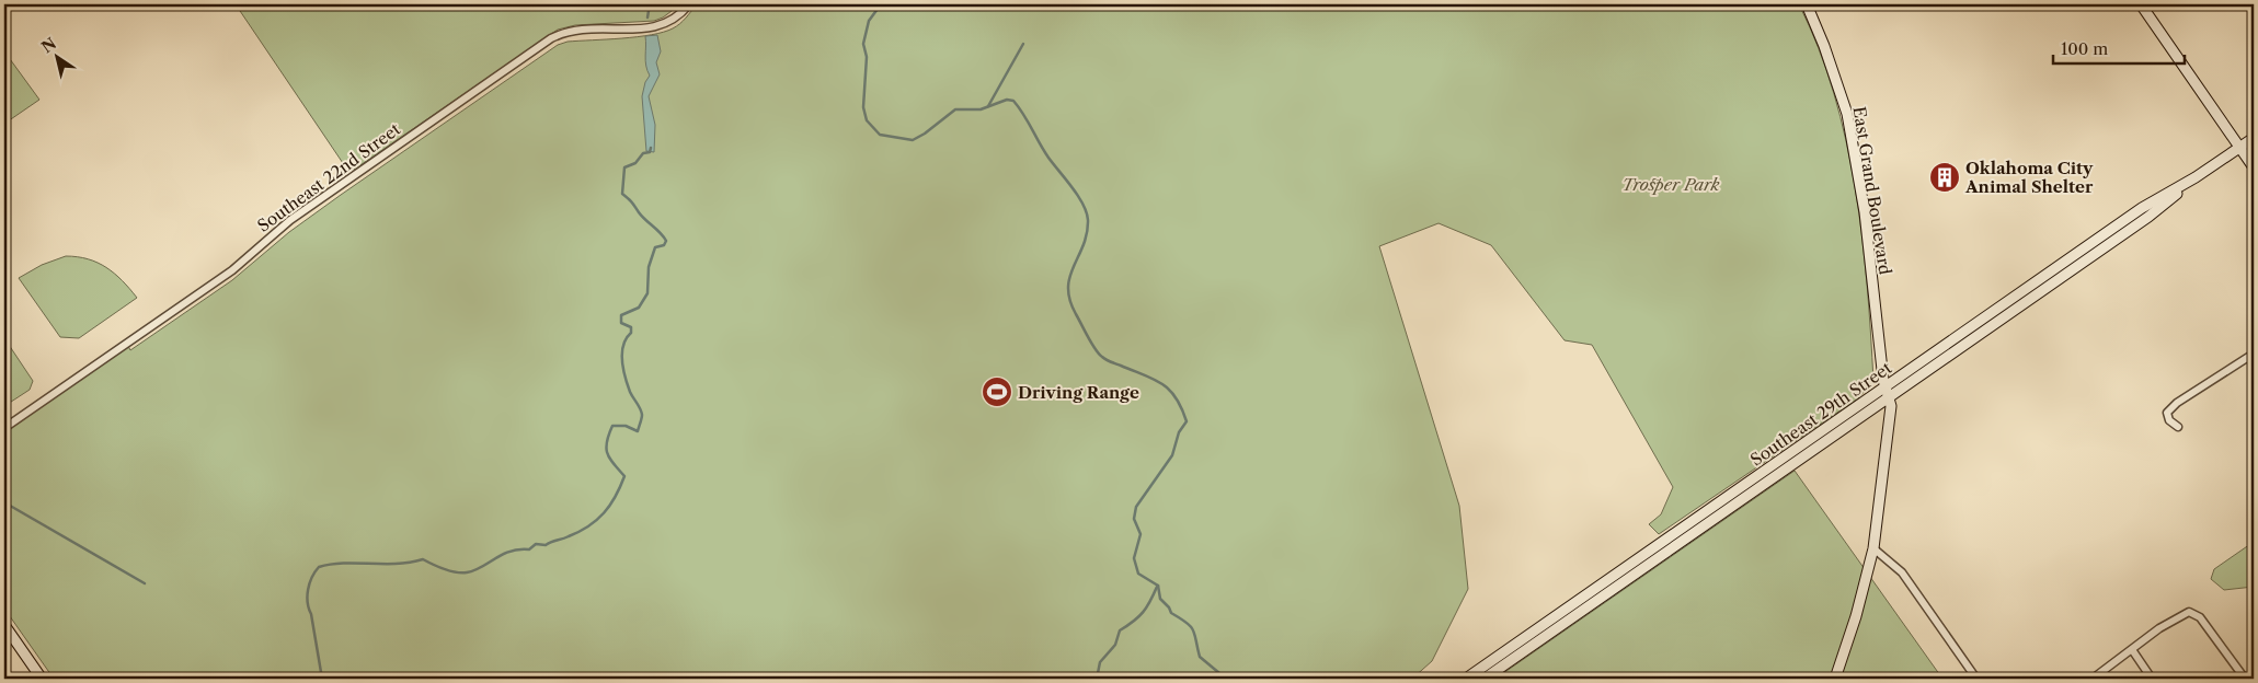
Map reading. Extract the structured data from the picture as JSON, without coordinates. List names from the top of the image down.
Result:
{
  "streets": {
    "main road": ["East Grand Boulevard", "Southeast 29th Street"],
    "street": ["Southeast 22nd Street"]
  },
  "crossings": [
    ["East Grand Boulevard", "Southeast 29th Street"]
  ],
  "parks": ["Trosper Park"],
  "places": {
    "building": ["Oklahoma City Animal Shelter"],
    "sports": ["Driving Range"]
  },
  "scale_bar": "100 m",
  "north": "top left"
}
